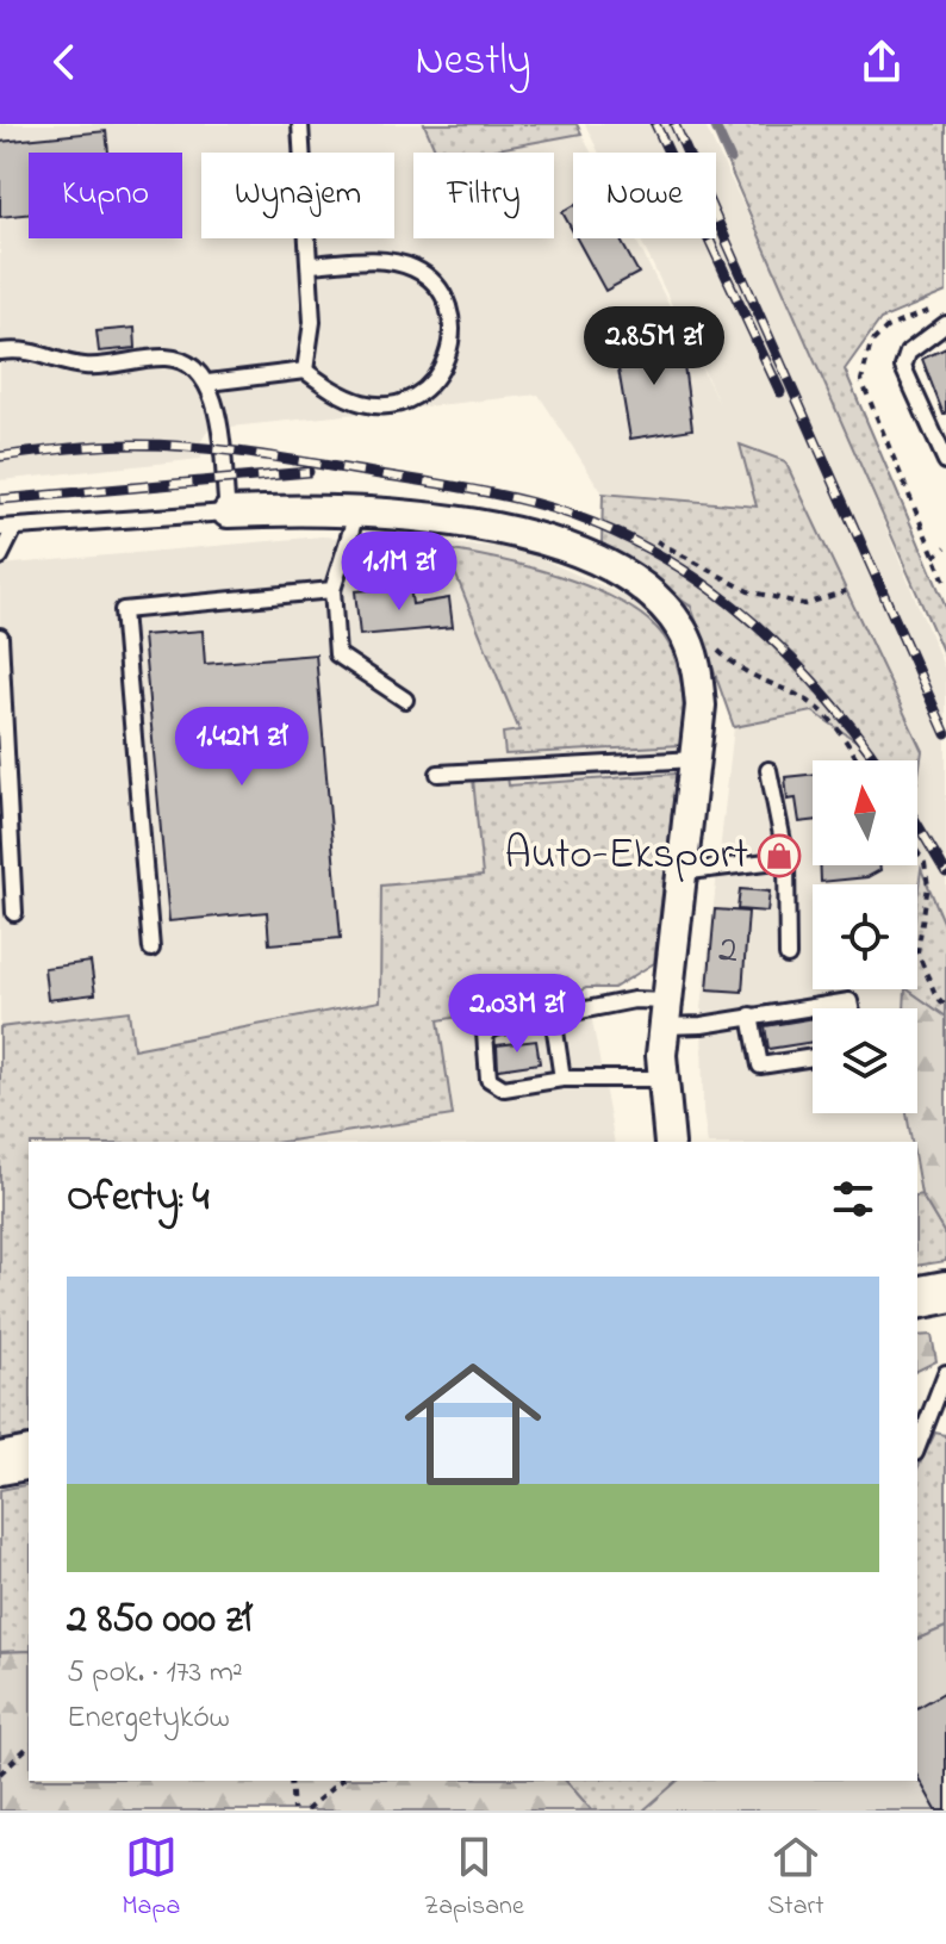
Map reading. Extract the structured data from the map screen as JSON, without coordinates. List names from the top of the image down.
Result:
{
  "places": {
    "shop": ["Auto-Eksport"]
  },
  "house_numbers": ["2"],
  "north": "top",
  "page": {
    "header": "Nestly",
    "chip": [
      "Kupno",
      "Wynajem",
      "Filtry",
      "Nowe"
    ],
    "price": [
      "2.85M zł",
      "1.1M zł",
      "1.42M zł",
      "2.03M zł"
    ],
    "heading": "Oferty: 4",
    "list": [
      {
        "name": "2 850 000 zł",
        "note": "5 pok. · 173 m² · Energetyków"
      }
    ],
    "tabs": ["Mapa", "Zapisane", "Start"]
  }
}
